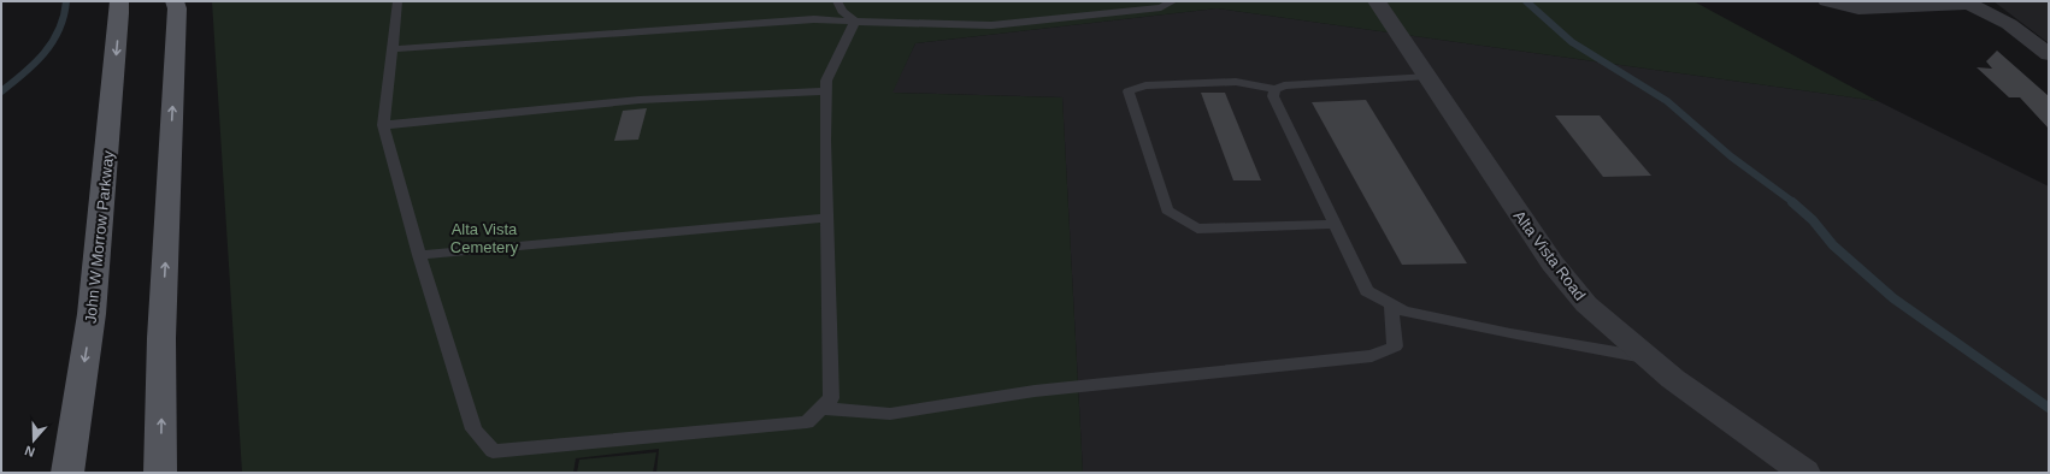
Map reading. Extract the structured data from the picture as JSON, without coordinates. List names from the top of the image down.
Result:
{
  "streets": {
    "main road": ["John W Morrow Parkway"],
    "street": ["Alta Vista Road"]
  },
  "parks": ["Alta Vista Cemetery"],
  "north": "bottom"
}
